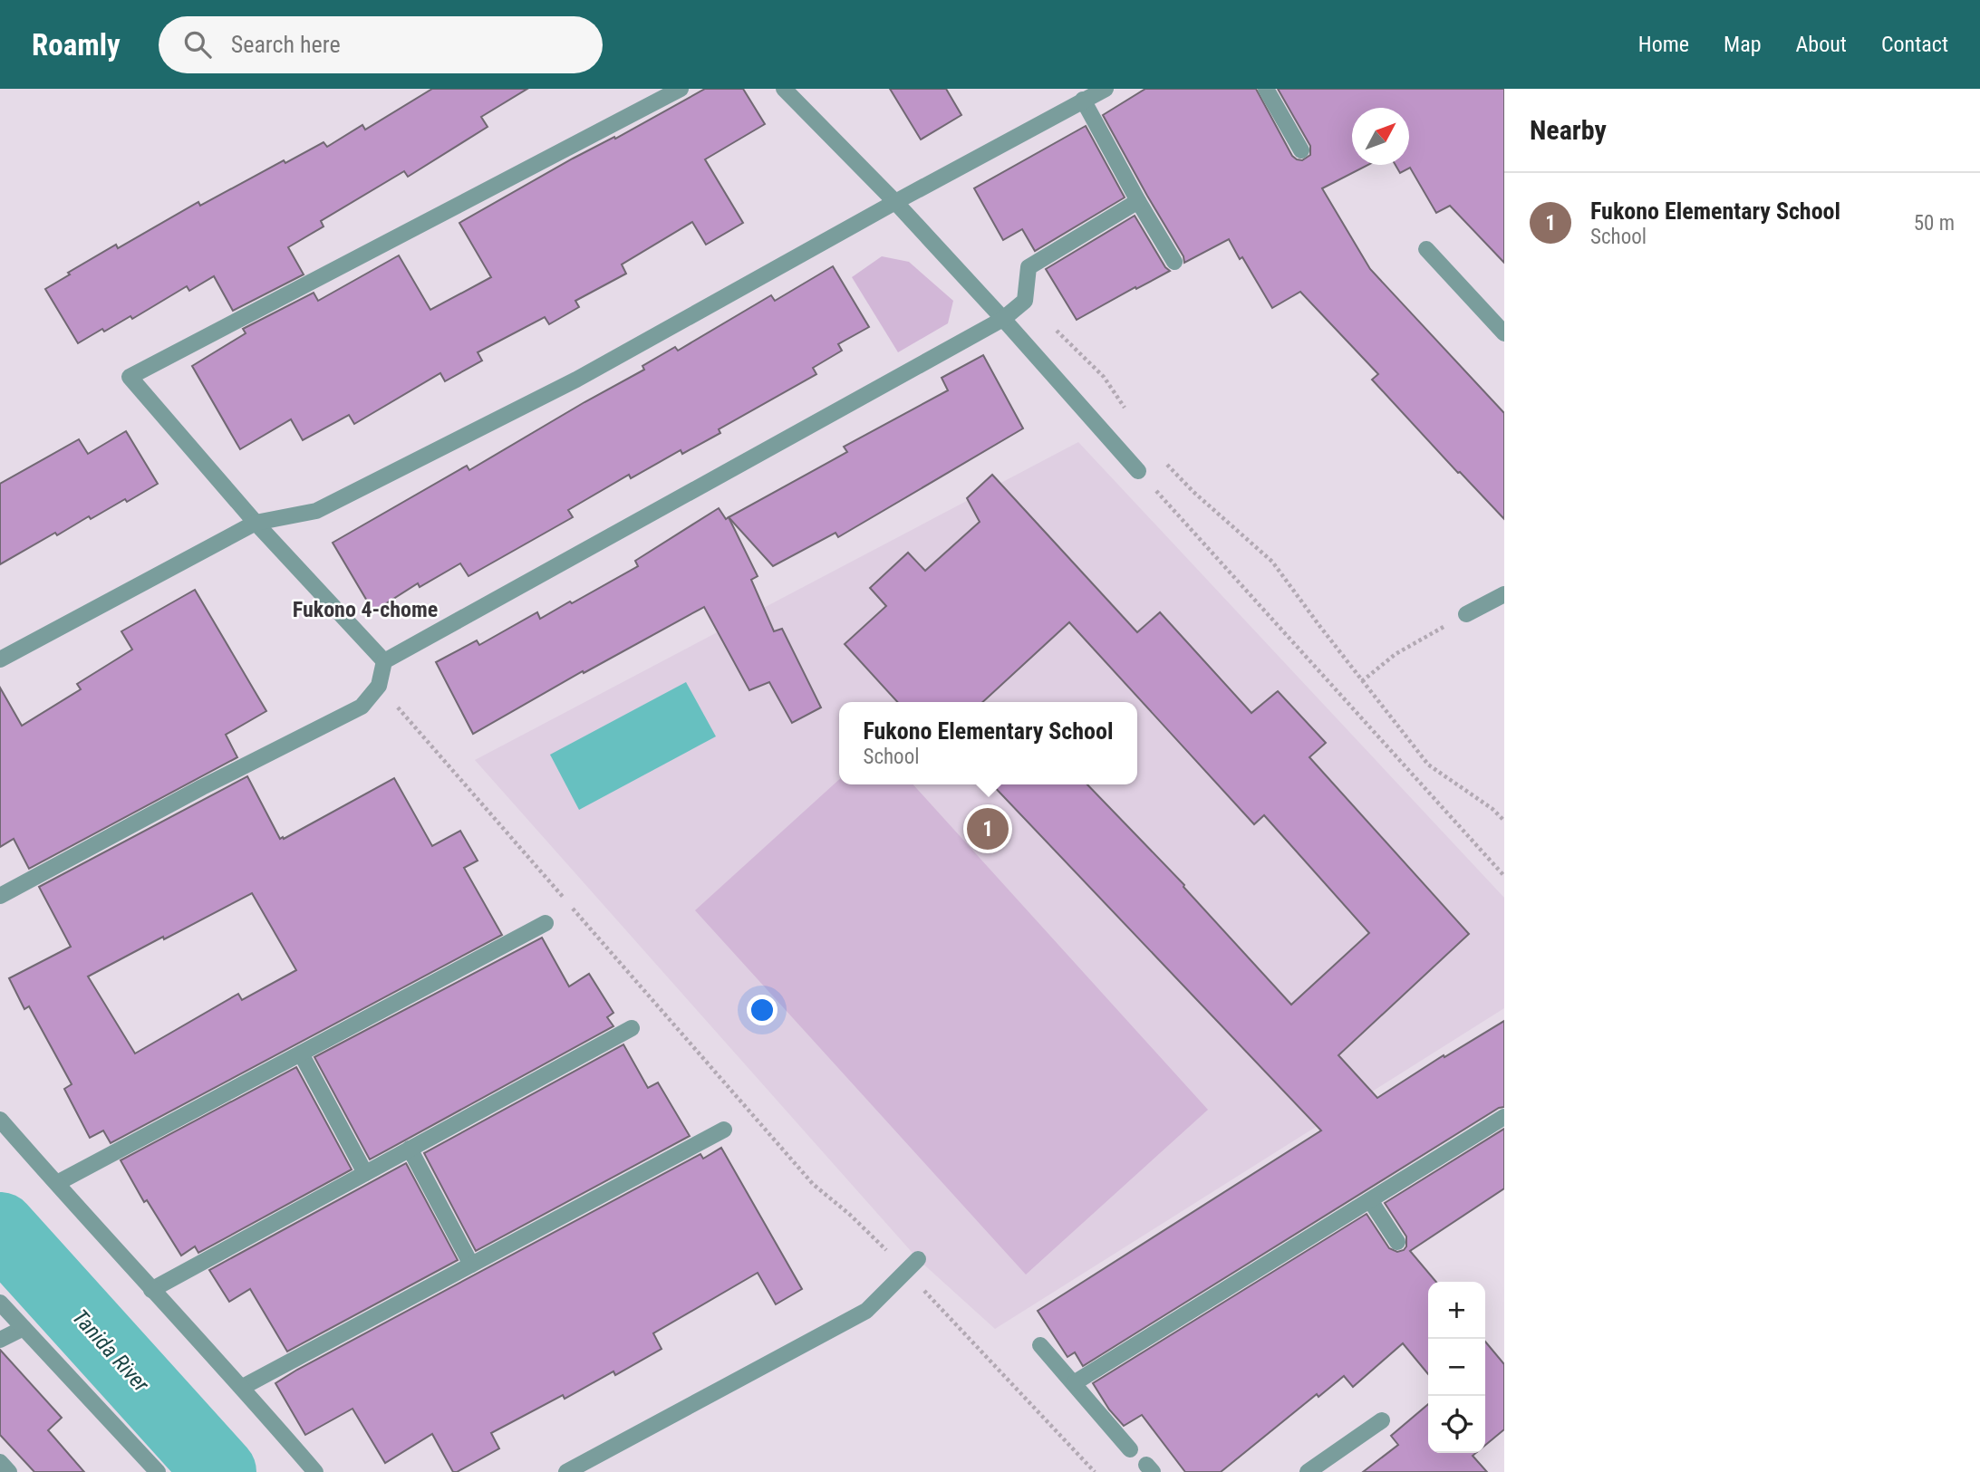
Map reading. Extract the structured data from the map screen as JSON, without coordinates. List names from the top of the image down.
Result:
{
  "districts": ["Fukono 4-chome"],
  "water": ["Tanida River"],
  "north": "top right",
  "page": {
    "header": "Roamly",
    "search": "Search here",
    "nav": [
      "Home",
      "Map",
      "About",
      "Contact"
    ],
    "heading": "Nearby",
    "list": [
      {
        "mark": "1",
        "name": "Fukono Elementary School",
        "note": "School",
        "value": "50 m"
      }
    ],
    "popup": ["Fukono Elementary School", "School"],
    "pins": "1",
    "map_buttons": ["+", "−"]
  }
}
